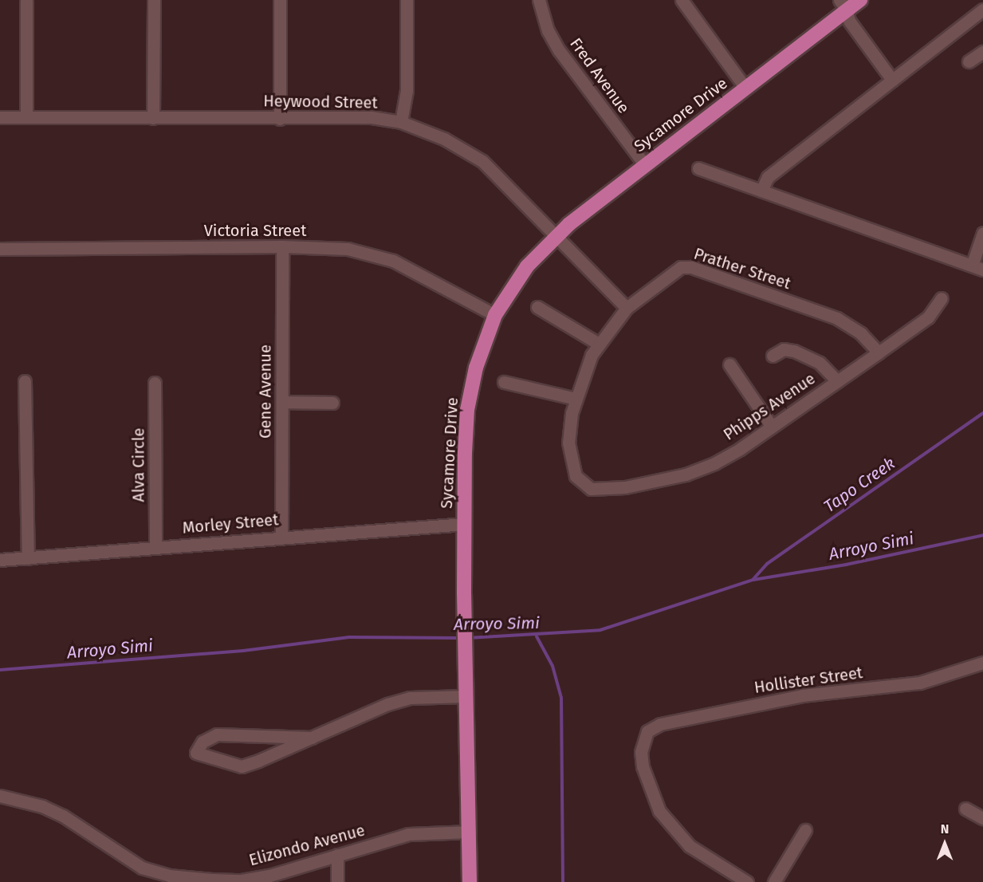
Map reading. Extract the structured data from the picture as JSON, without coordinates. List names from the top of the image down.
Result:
{
  "streets": {
    "main road": ["Sycamore Drive"],
    "street": [
      "Fred Avenue",
      "Heywood Street",
      "Victoria Street",
      "Prather Street",
      "Gene Avenue",
      "Phipps Avenue",
      "Alva Circle",
      "Morley Street",
      "Hollister Street",
      "Elizondo Avenue"
    ]
  },
  "crossings": [
    ["Fred Avenue", "Sycamore Drive"],
    ["Heywood Street", "Sycamore Drive"],
    ["Heywood Street", "Prather Street"],
    ["Sycamore Drive", "Victoria Street"],
    ["Sycamore Drive", "Morley Street"],
    ["Sycamore Drive", "Elizondo Avenue"],
    ["Victoria Street", "Gene Avenue"],
    ["Prather Street", "Phipps Avenue"],
    ["Gene Avenue", "Morley Street"],
    ["Alva Circle", "Morley Street"]
  ],
  "water": ["Tapo Creek", "Arroyo Simi"],
  "north": "top"
}
